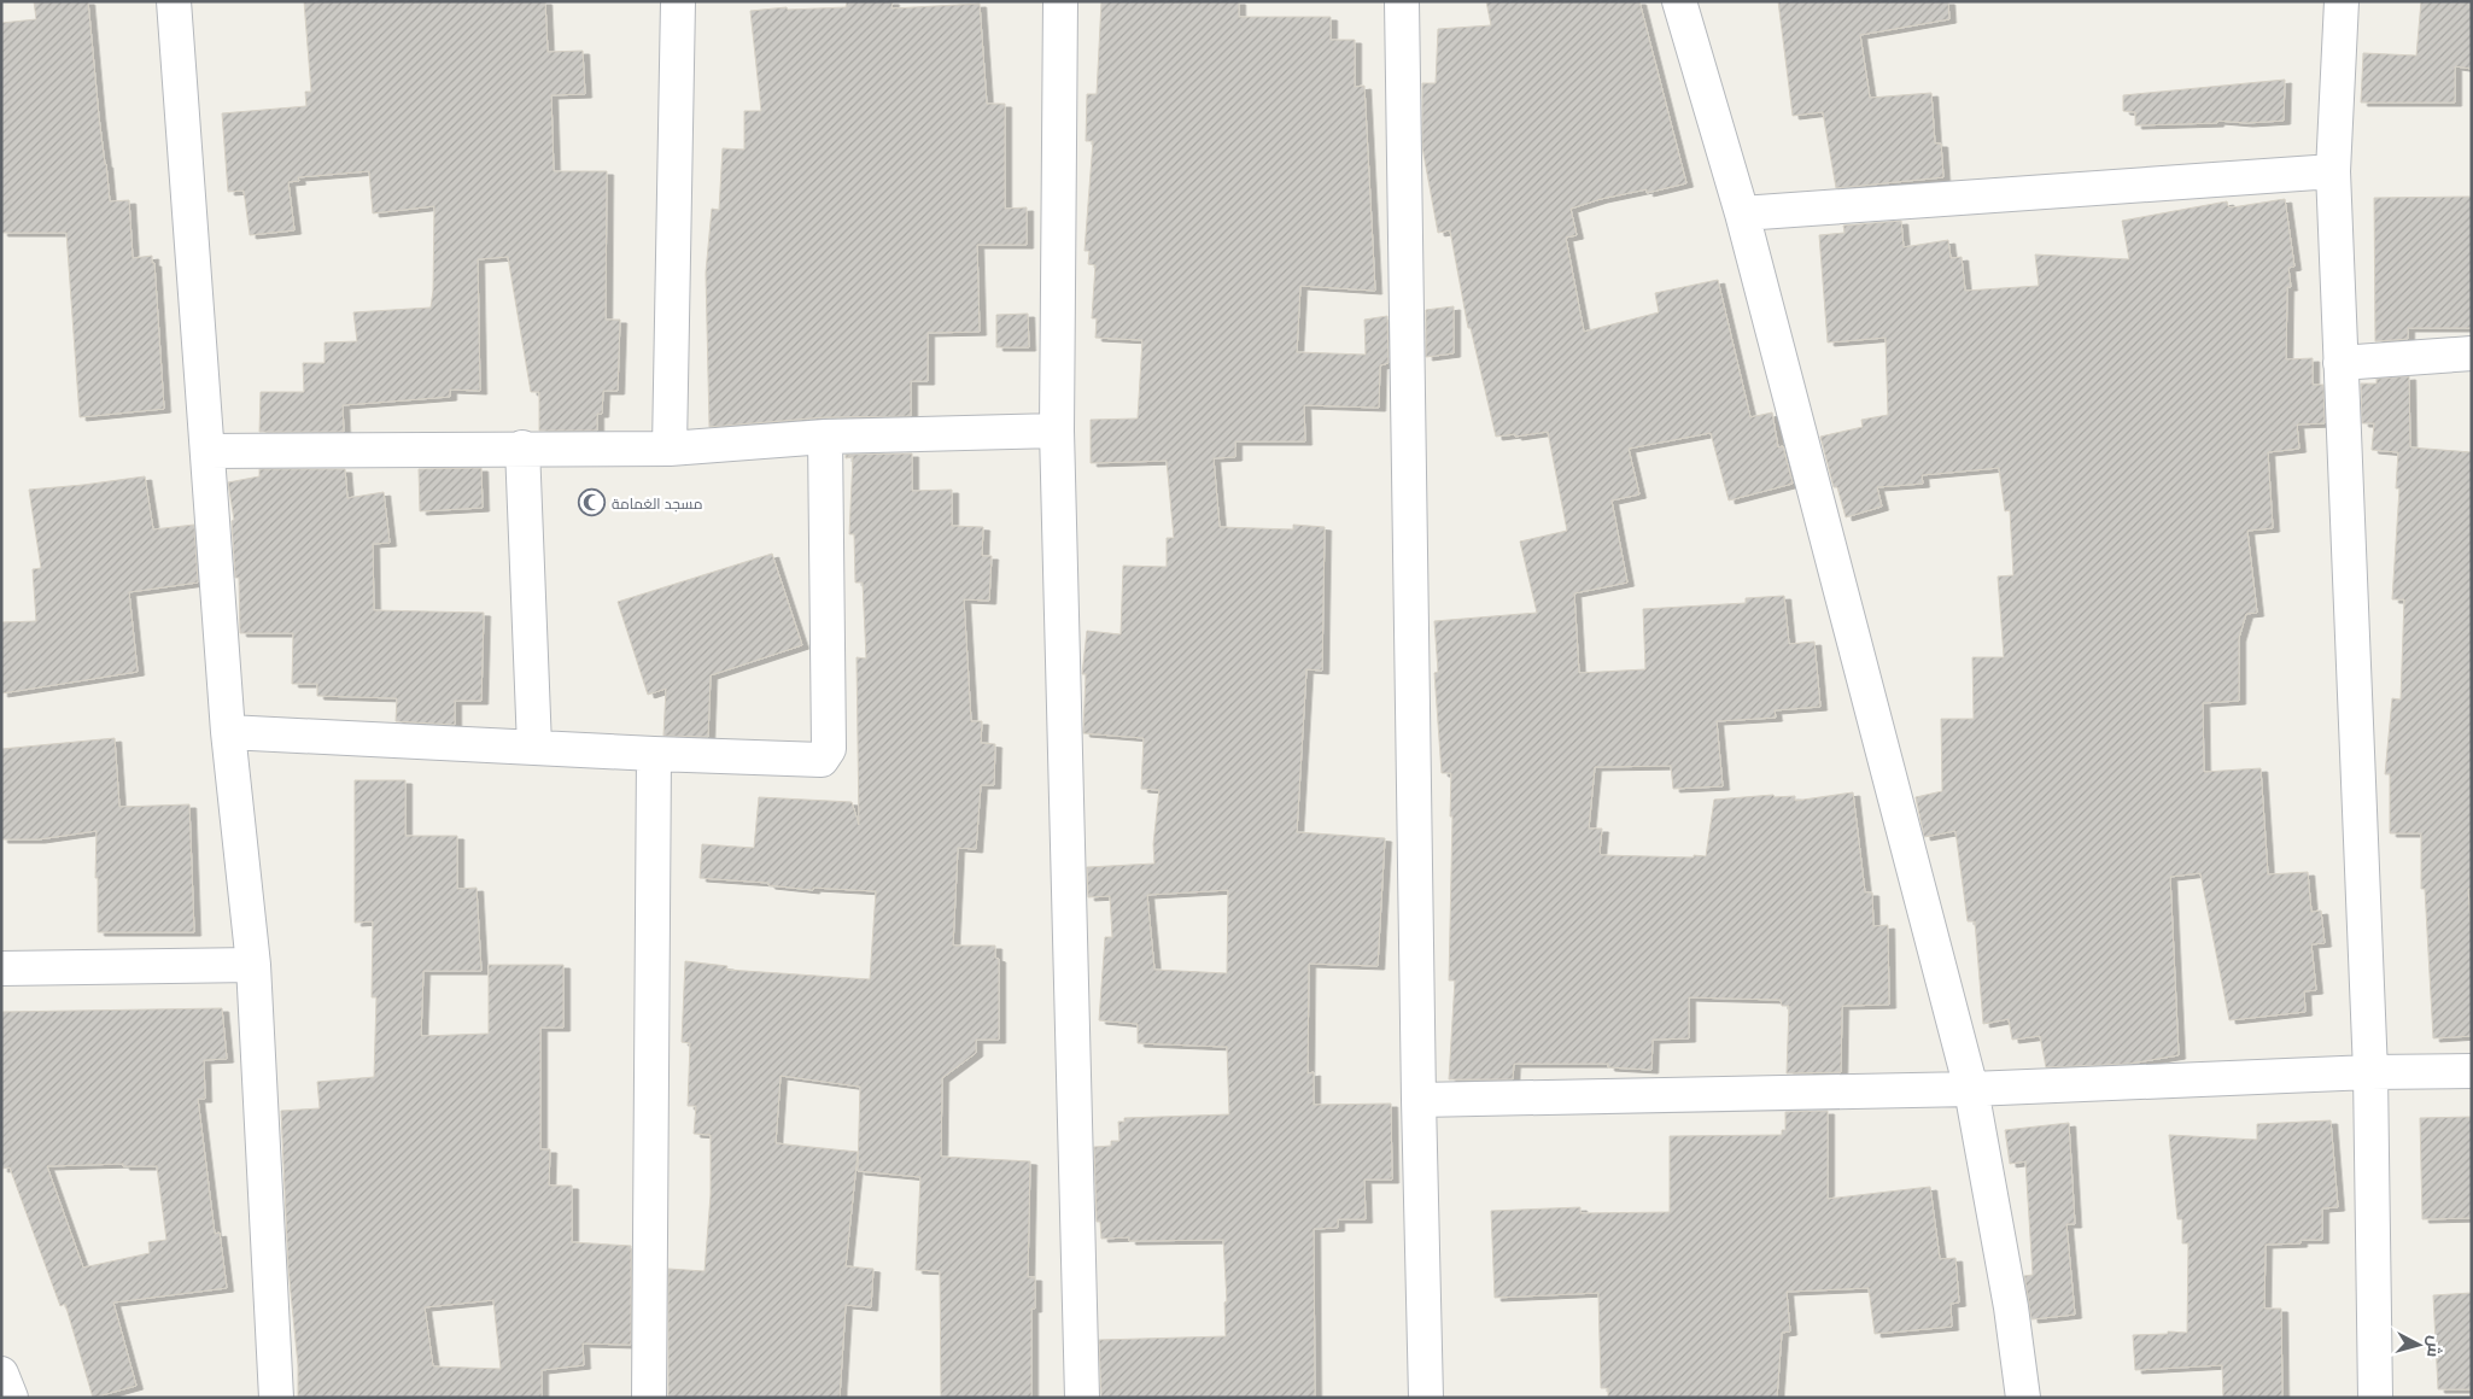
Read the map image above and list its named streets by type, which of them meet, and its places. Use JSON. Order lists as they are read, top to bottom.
{
  "places": {
    "mosque": ["مسجد الغمامة"]
  },
  "north": "right"
}
